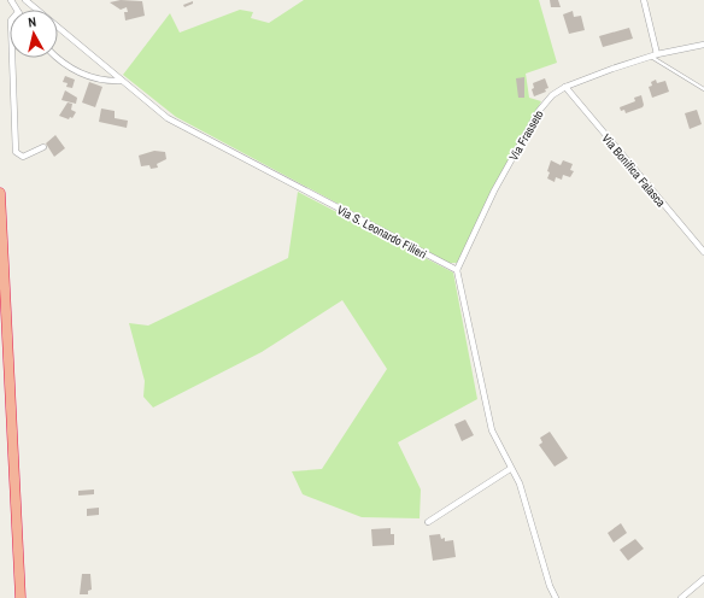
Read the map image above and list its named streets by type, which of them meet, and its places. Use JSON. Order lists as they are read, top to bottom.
{
  "streets": {
    "street": ["Via Frasseto", "Via Bonifica Falasca", "Via S. Leonardo Filieri"]
  },
  "crossings": [
    ["Via Frasseto", "Via Bonifica Falasca"],
    ["Via Frasseto", "Via S. Leonardo Filieri"]
  ],
  "north": "top"
}
